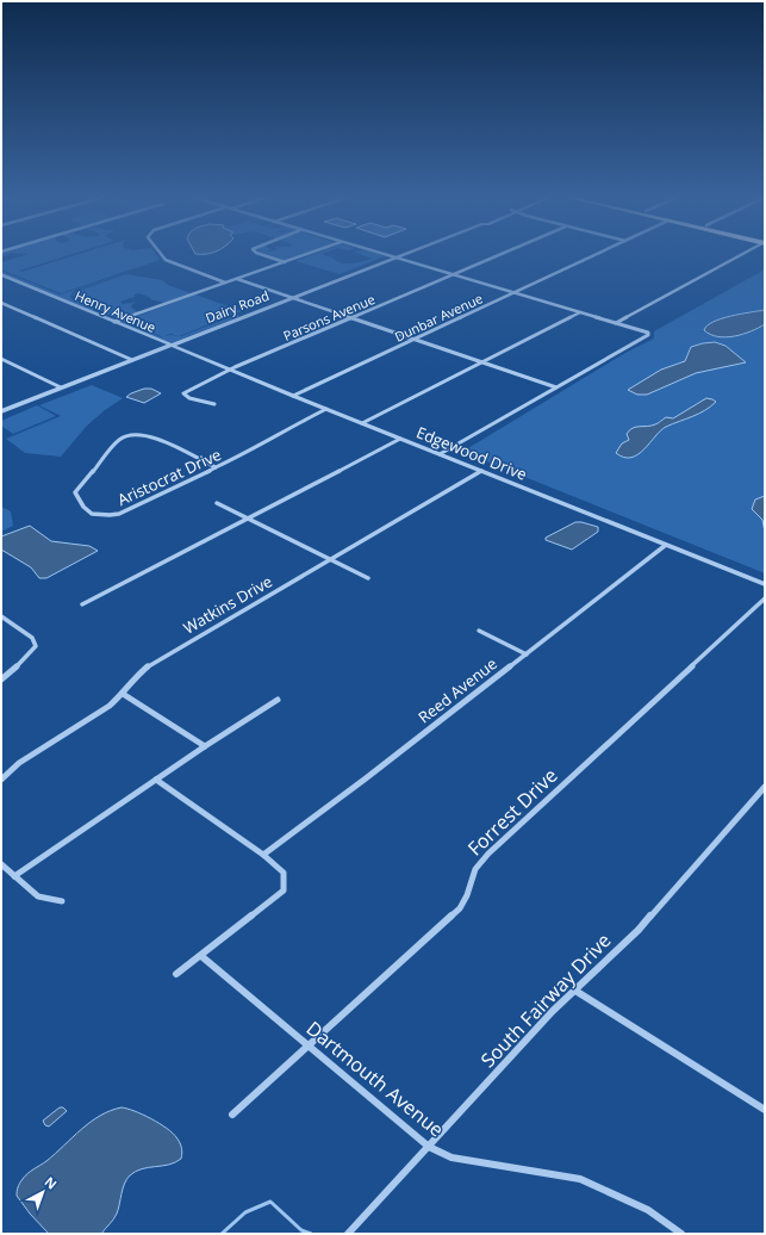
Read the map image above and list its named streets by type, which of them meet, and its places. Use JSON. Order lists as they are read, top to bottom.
{
  "streets": {
    "street": [
      "Dairy Road",
      "Henry Avenue",
      "Parsons Avenue",
      "Dunbar Avenue",
      "Edgewood Drive",
      "Aristocrat Drive",
      "Watkins Drive",
      "Reed Avenue",
      "Forrest Drive",
      "South Fairway Drive",
      "Dartmouth Avenue"
    ]
  },
  "crossings": [
    ["Dairy Road", "Henry Avenue"],
    ["Dairy Road", "Edgewood Drive"],
    ["Henry Avenue", "Edgewood Drive"],
    ["Parsons Avenue", "Edgewood Drive"],
    ["Dunbar Avenue", "Edgewood Drive"],
    ["Edgewood Drive", "Aristocrat Drive"],
    ["Edgewood Drive", "Watkins Drive"],
    ["Edgewood Drive", "Reed Avenue"],
    ["Forrest Drive", "Dartmouth Avenue"],
    ["South Fairway Drive", "Dartmouth Avenue"]
  ],
  "north": "top right"
}
